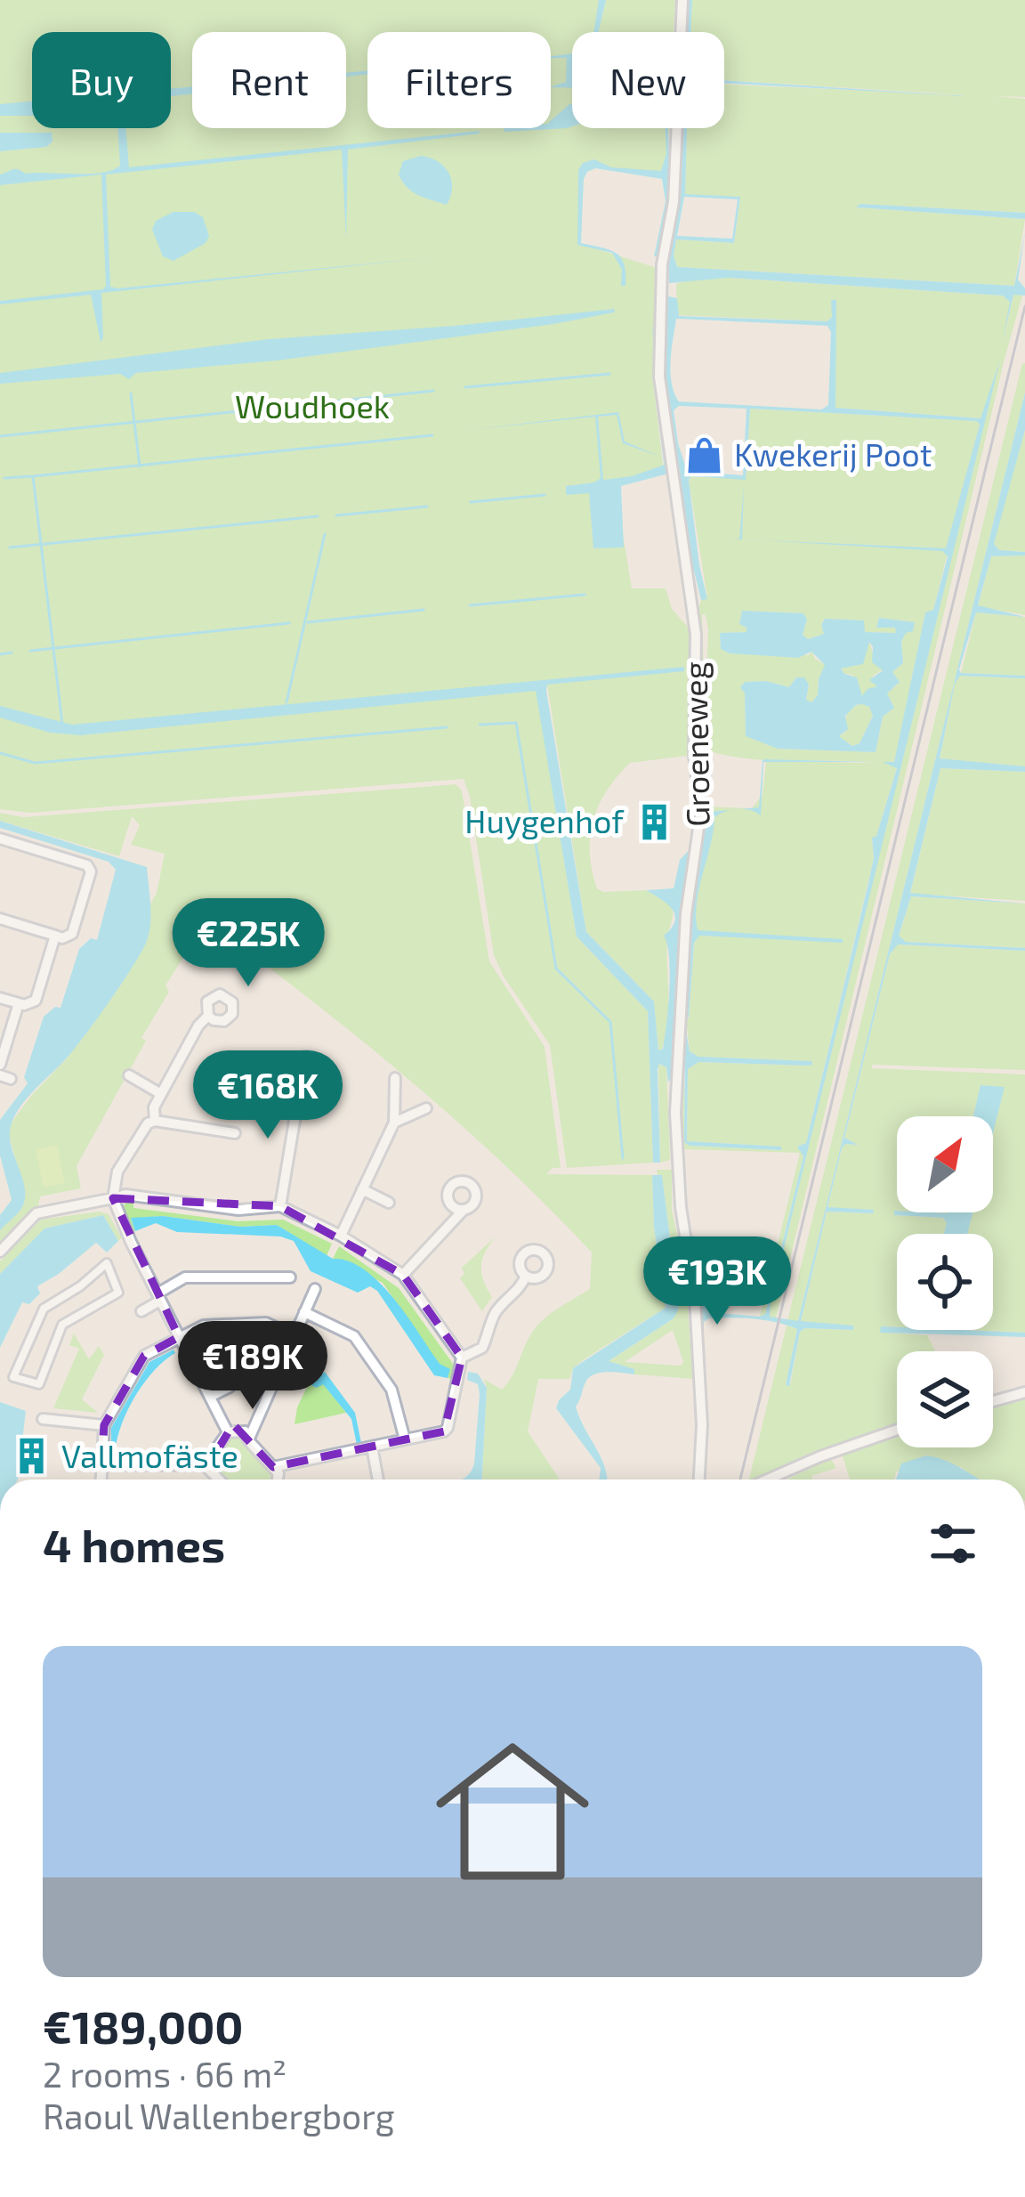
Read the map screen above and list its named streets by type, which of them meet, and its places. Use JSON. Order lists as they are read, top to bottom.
{
  "streets": {
    "street": ["Groeneweg"]
  },
  "parks": ["Woudhoek"],
  "places": {
    "shop": ["Kwekerij Poot"],
    "building": ["Huygenhof", "Vallmofäste"]
  },
  "north": "top right",
  "page": {
    "chip": [
      "Buy",
      "Rent",
      "Filters",
      "New"
    ],
    "price": [
      "€225K",
      "€168K",
      "€193K",
      "€189K"
    ],
    "heading": "4 homes",
    "list": [
      {
        "name": "€189,000",
        "note": "2 rooms · 66 m² · Raoul Wallenbergborg"
      }
    ]
  }
}
